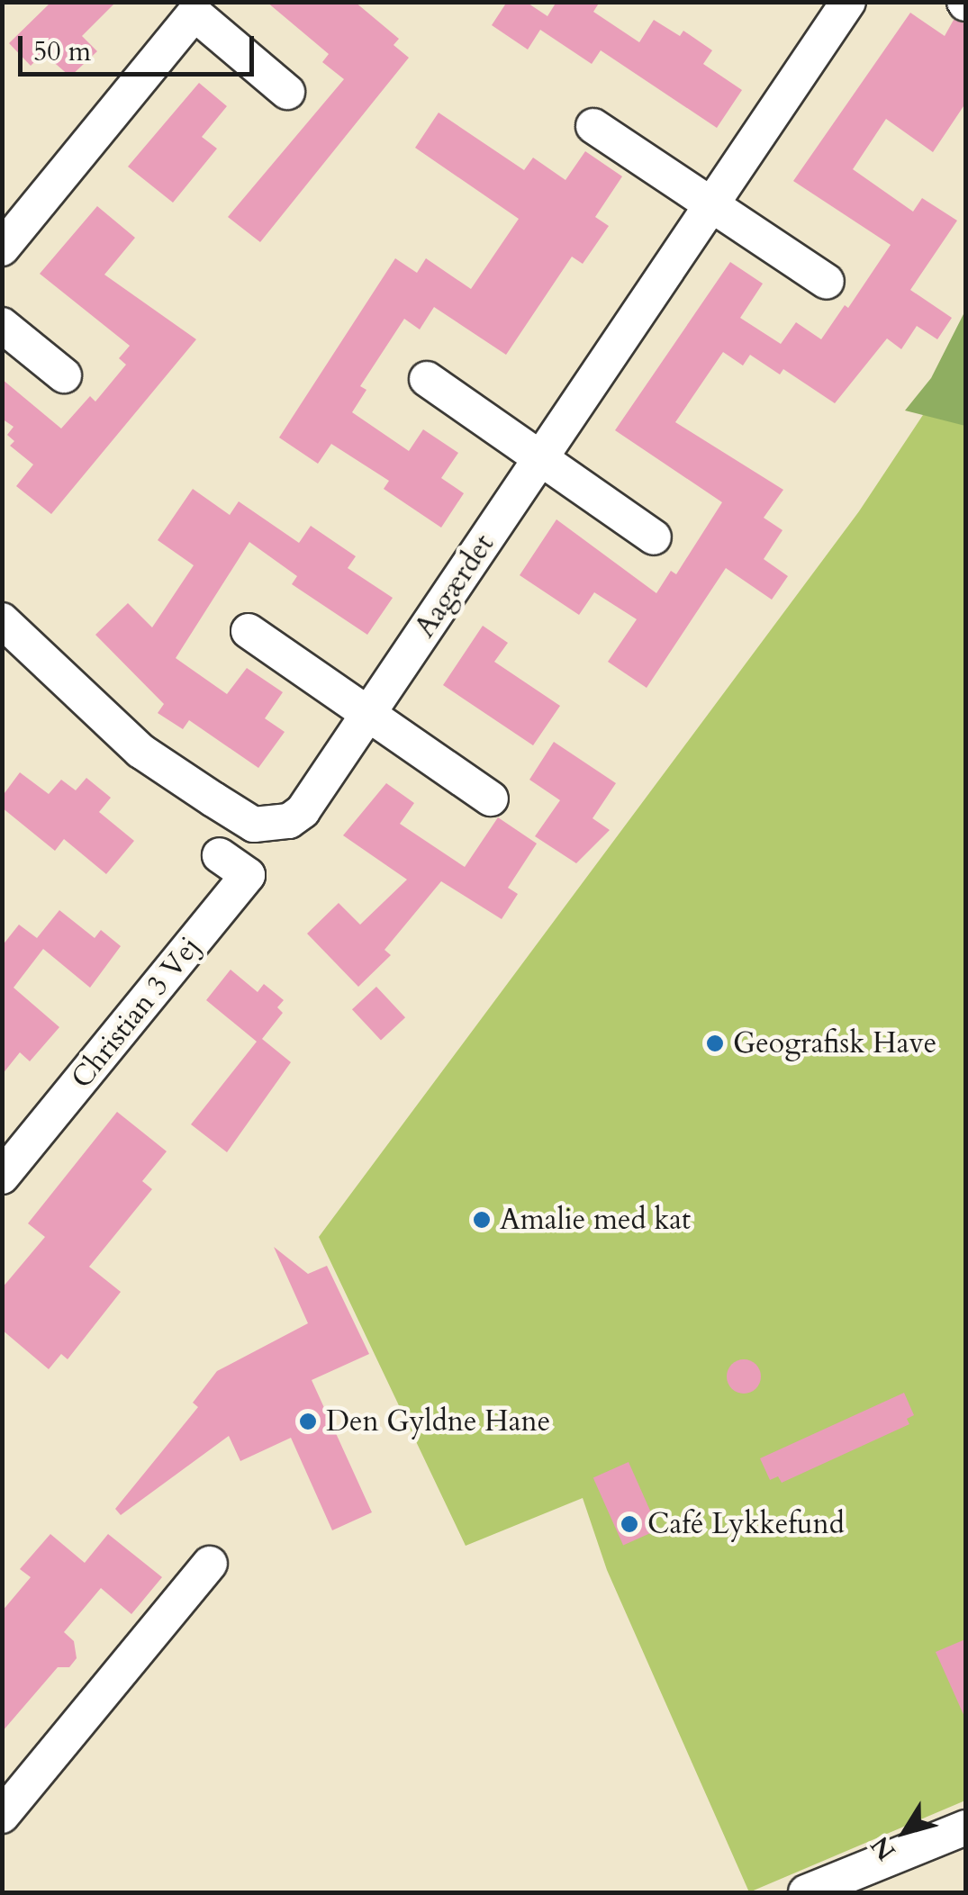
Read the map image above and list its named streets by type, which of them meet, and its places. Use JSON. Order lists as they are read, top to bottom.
{
  "streets": {
    "street": ["Aagærdet", "Christian 3 Vej"]
  },
  "places": [
    "Geografisk Have",
    "Amalie med kat",
    "Den Gyldne Hane",
    "Café Lykkefund"
  ],
  "scale_bar": "50 m",
  "north": "bottom left"
}
